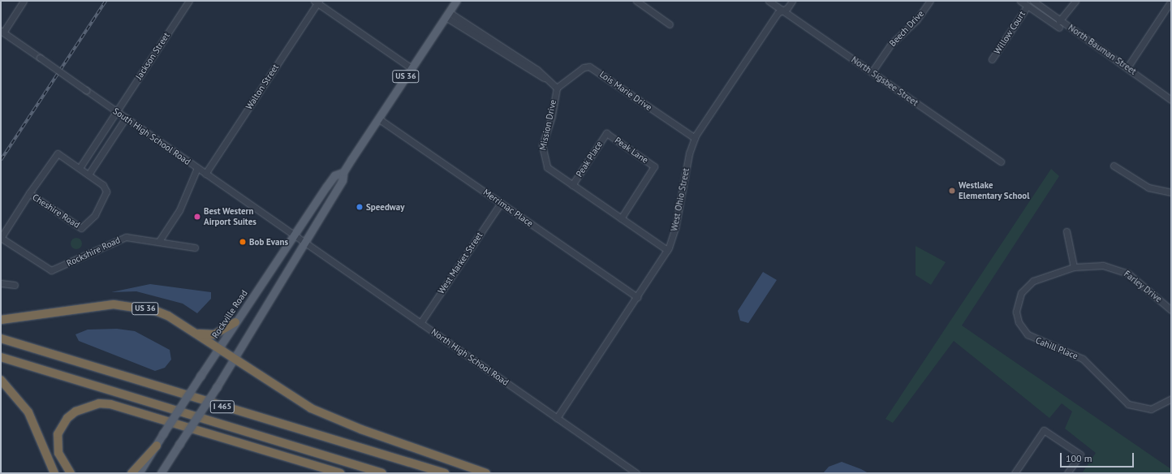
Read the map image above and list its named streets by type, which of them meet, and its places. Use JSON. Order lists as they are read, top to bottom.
{
  "streets": {
    "highway": ["US 36", "I 465"],
    "main road": ["Rockville Road"],
    "street": [
      "Beech Drive",
      "Willow Court",
      "North Bauman Street",
      "Jackson Street",
      "North Sigsbee Street",
      "Walton Street",
      "Lois Marie Drive",
      "Mission Drive",
      "South High School Road",
      "Peak Lane",
      "Peak Place",
      "West Ohio Street",
      "Merrimac Place",
      "Cheshire Road",
      "Rockshire Road",
      "West Market Street",
      "Farley Drive",
      "Cahill Place",
      "North High School Road"
    ]
  },
  "crossings": [
    ["Beech Drive", "North Sigsbee Street"],
    ["Willow Court", "North Bauman Street"],
    ["Jackson Street", "South High School Road"],
    ["Jackson Street", "Cheshire Road"],
    ["US 36", "Rockville Road"],
    ["North Sigsbee Street", "West Ohio Street"],
    ["Walton Street", "South High School Road"],
    ["Lois Marie Drive", "Mission Drive"],
    ["Lois Marie Drive", "West Ohio Street"],
    ["Mission Drive", "Peak Lane"],
    ["Mission Drive", "Peak Place"],
    ["Mission Drive", "West Ohio Street"],
    ["Mission Drive", "Rockville Road"],
    ["South High School Road", "Rockville Road"],
    ["South High School Road", "North High School Road"],
    ["Peak Lane", "Peak Place"],
    ["West Ohio Street", "Merrimac Place"],
    ["West Ohio Street", "North High School Road"],
    ["Merrimac Place", "West Market Street"],
    ["Merrimac Place", "Rockville Road"],
    ["Cheshire Road", "Rockshire Road"],
    ["West Market Street", "North High School Road"],
    ["Farley Drive", "Cahill Place"],
    ["Rockville Road", "North High School Road"]
  ],
  "places": [
    "Westlake Elementary School",
    "Speedway",
    "Best Western Airport Suites",
    "Bob Evans"
  ],
  "scale_bar": "100 m"
}
